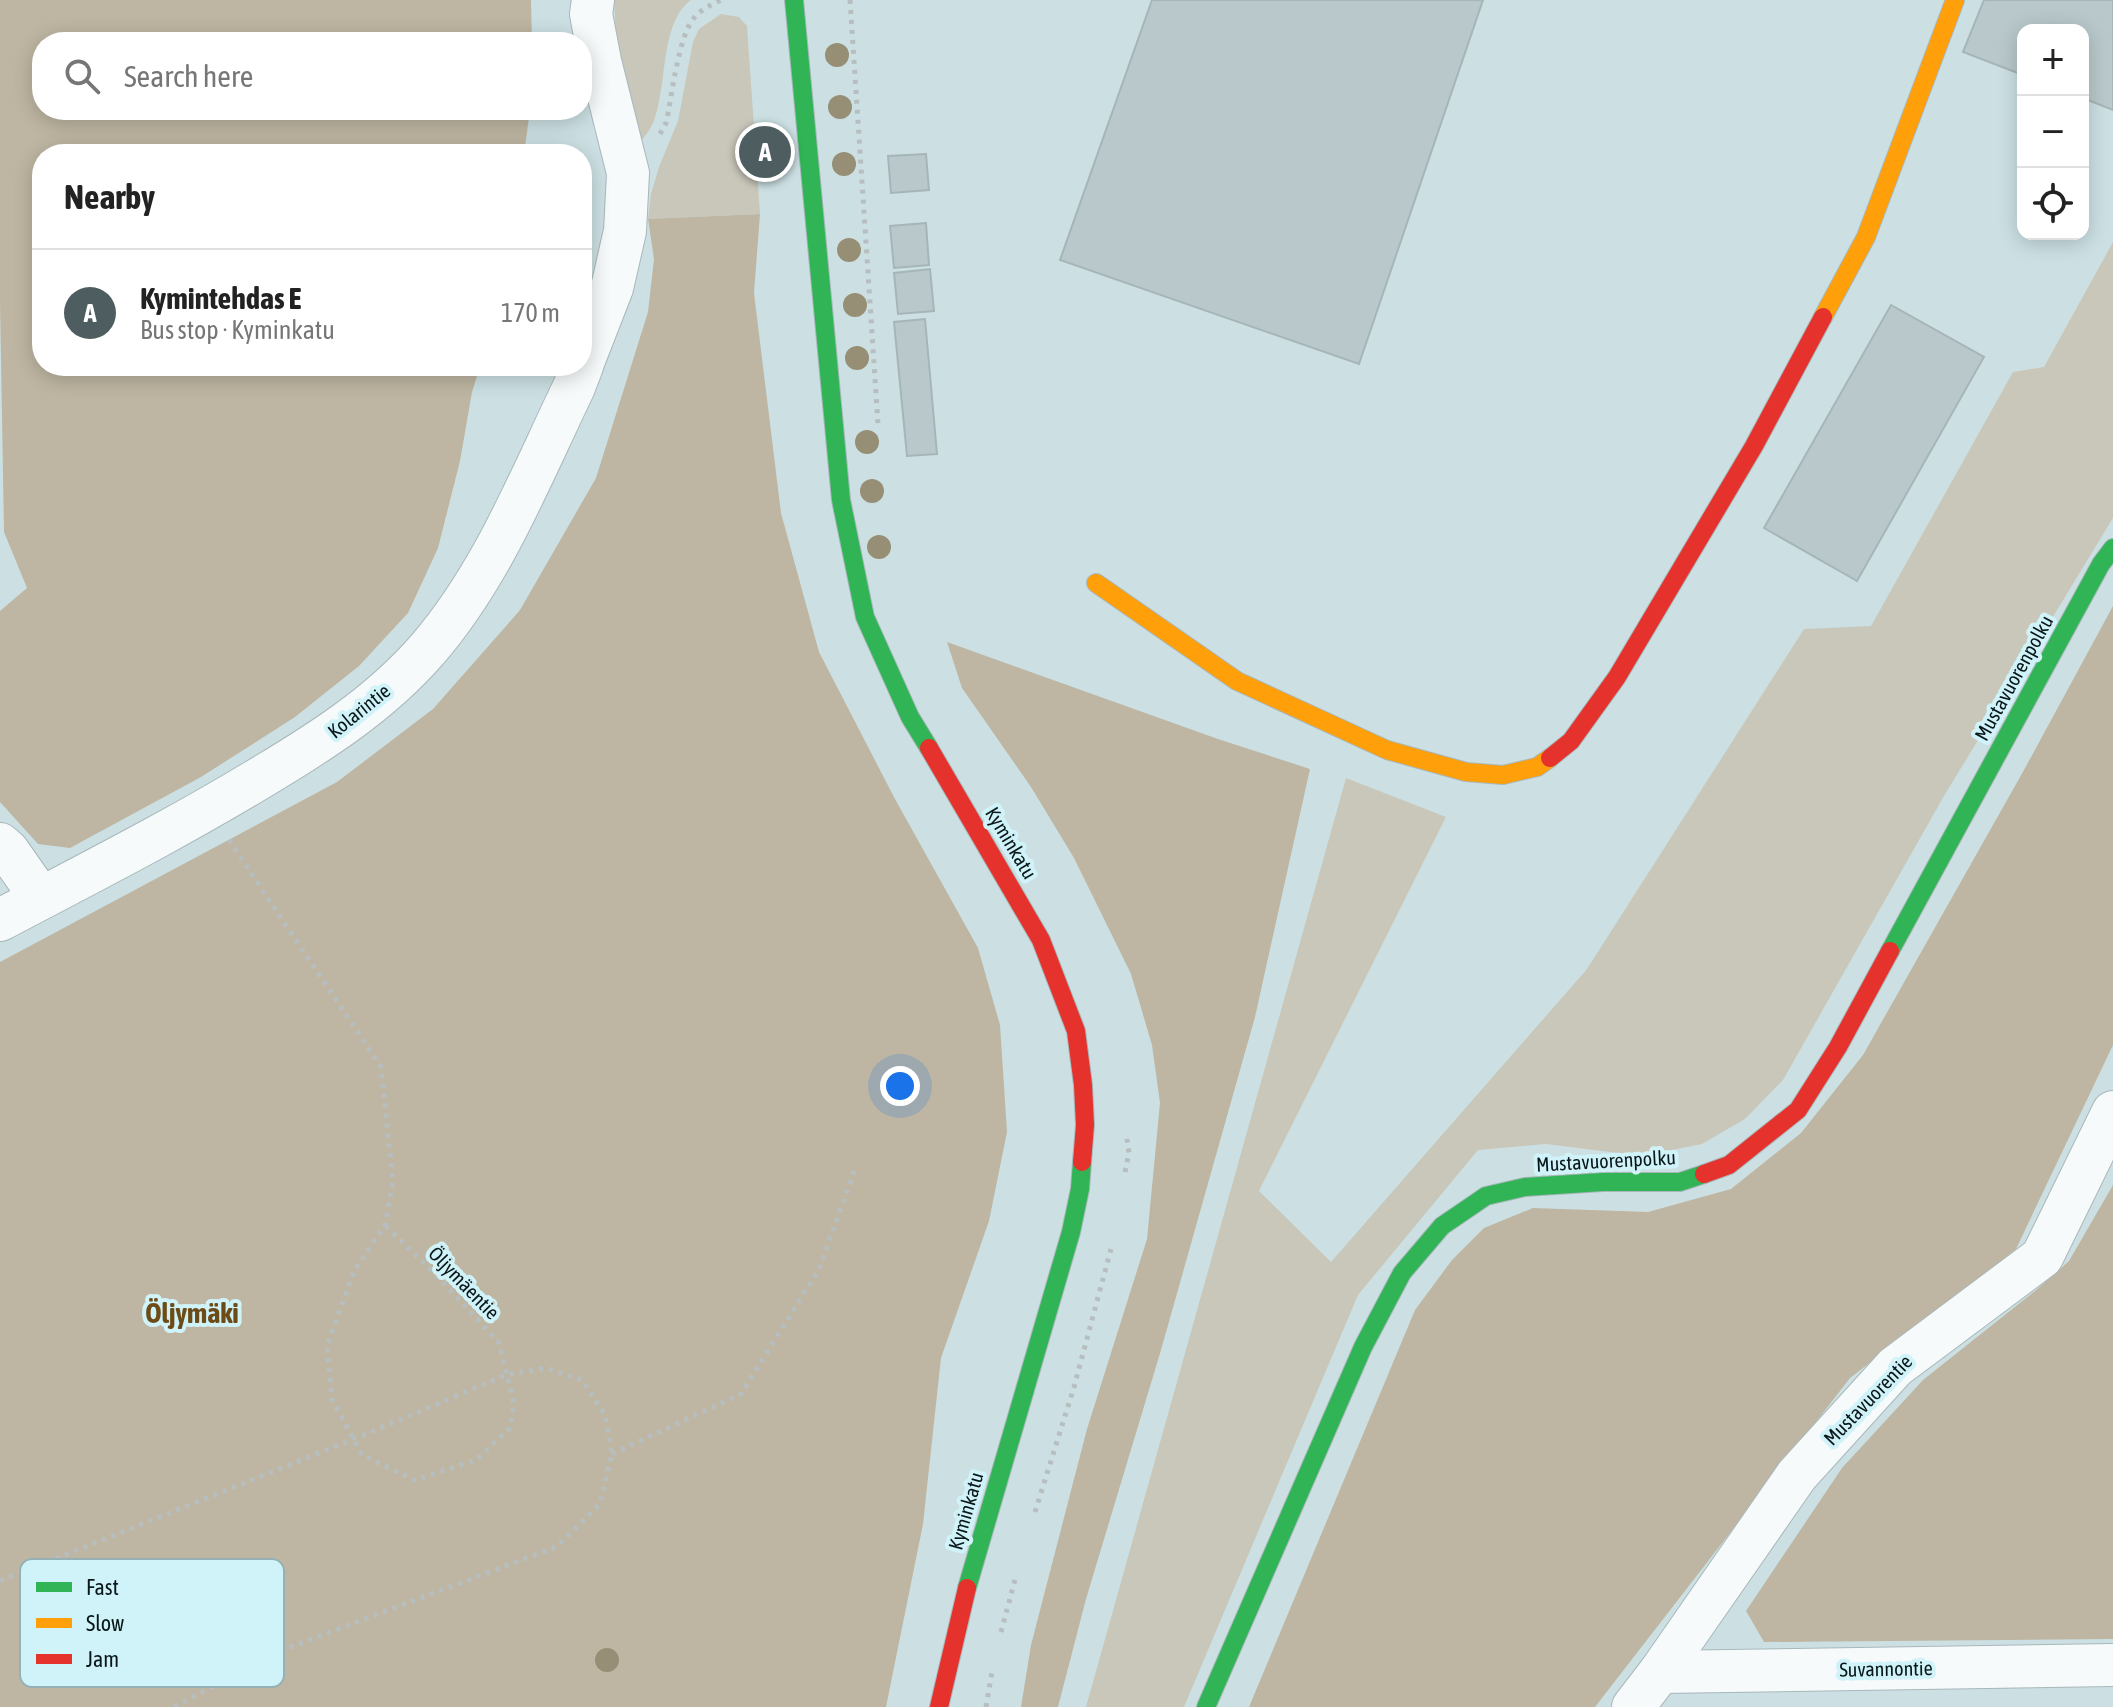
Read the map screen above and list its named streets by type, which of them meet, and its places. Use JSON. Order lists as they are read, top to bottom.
{
  "streets": {
    "street": [
      "Mustavuorenpolku",
      "Kolarintie",
      "Kyminkatu",
      "Mustavuorentie",
      "Suvannontie"
    ],
    "path": ["Öljymäentie"]
  },
  "crossings": [
    ["Kolarintie", "Öljymäentie"],
    ["Mustavuorentie", "Suvannontie"]
  ],
  "districts": ["Öljymäki"],
  "legend": ["Fast", "Slow", "Jam"],
  "page": {
    "map_buttons": ["+", "−"],
    "search": "Search here",
    "pins": "A",
    "heading": "Nearby",
    "list": [
      {
        "mark": "A",
        "name": "Kymintehdas E",
        "note": "Bus stop · Kyminkatu",
        "value": "170 m"
      }
    ]
  }
}
